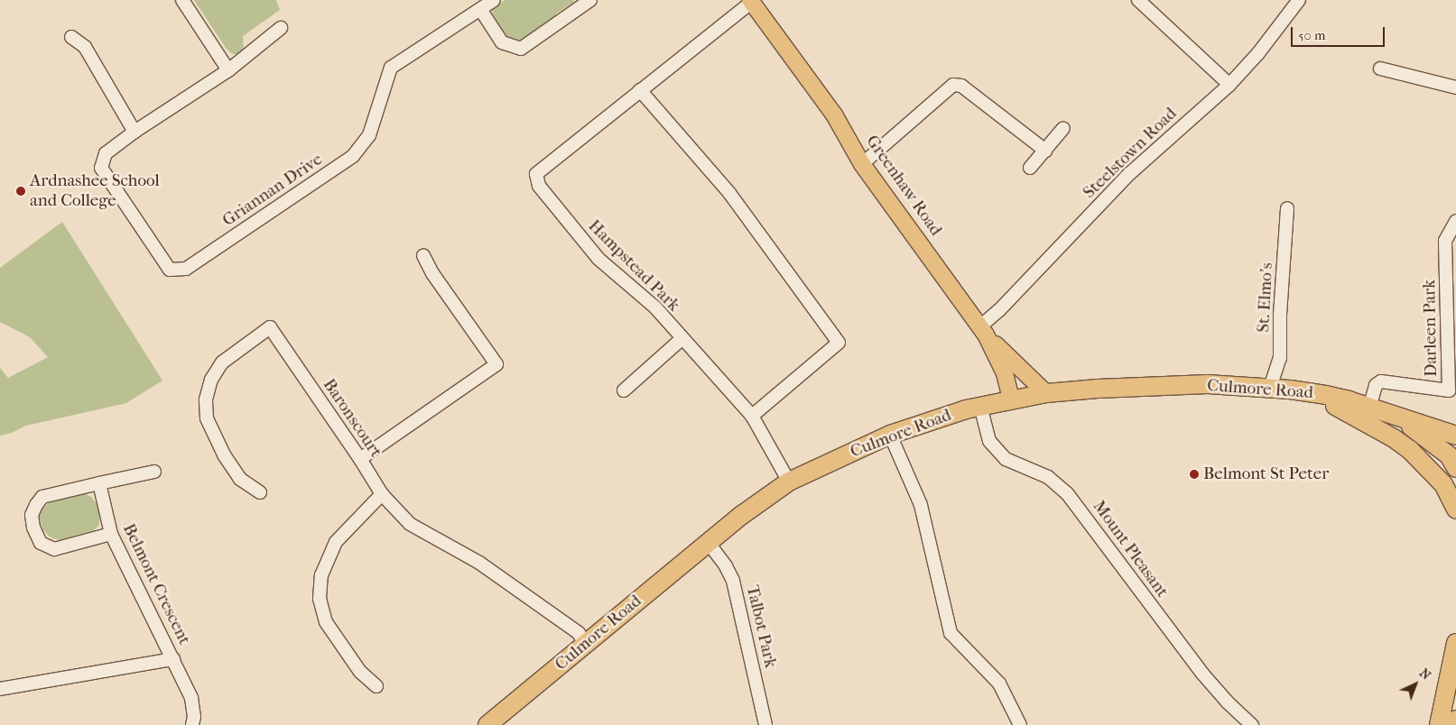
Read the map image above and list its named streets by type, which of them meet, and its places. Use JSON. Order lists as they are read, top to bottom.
{
  "streets": {
    "highway": ["Culmore Road"],
    "main road": ["Greenhaw Road"],
    "street": [
      "Steelstown Road",
      "Griannan Drive",
      "Hampstead Park",
      "St. Elmo's",
      "Darleen Park",
      "Baronscourt",
      "Mount Pleasant",
      "Belmont Crescent",
      "Talbot Park"
    ]
  },
  "crossings": [
    ["Steelstown Road", "Greenhaw Road"],
    ["Greenhaw Road", "Hampstead Park"],
    ["Greenhaw Road", "Culmore Road"],
    ["Hampstead Park", "Culmore Road"],
    ["St. Elmo's", "Culmore Road"],
    ["Darleen Park", "Culmore Road"],
    ["Culmore Road", "Baronscourt"],
    ["Culmore Road", "Mount Pleasant"],
    ["Culmore Road", "Talbot Park"]
  ],
  "places": ["Ardnashee School and College", "Belmont St Peter"],
  "scale_bar": "50 m",
  "north": "top right"
}
